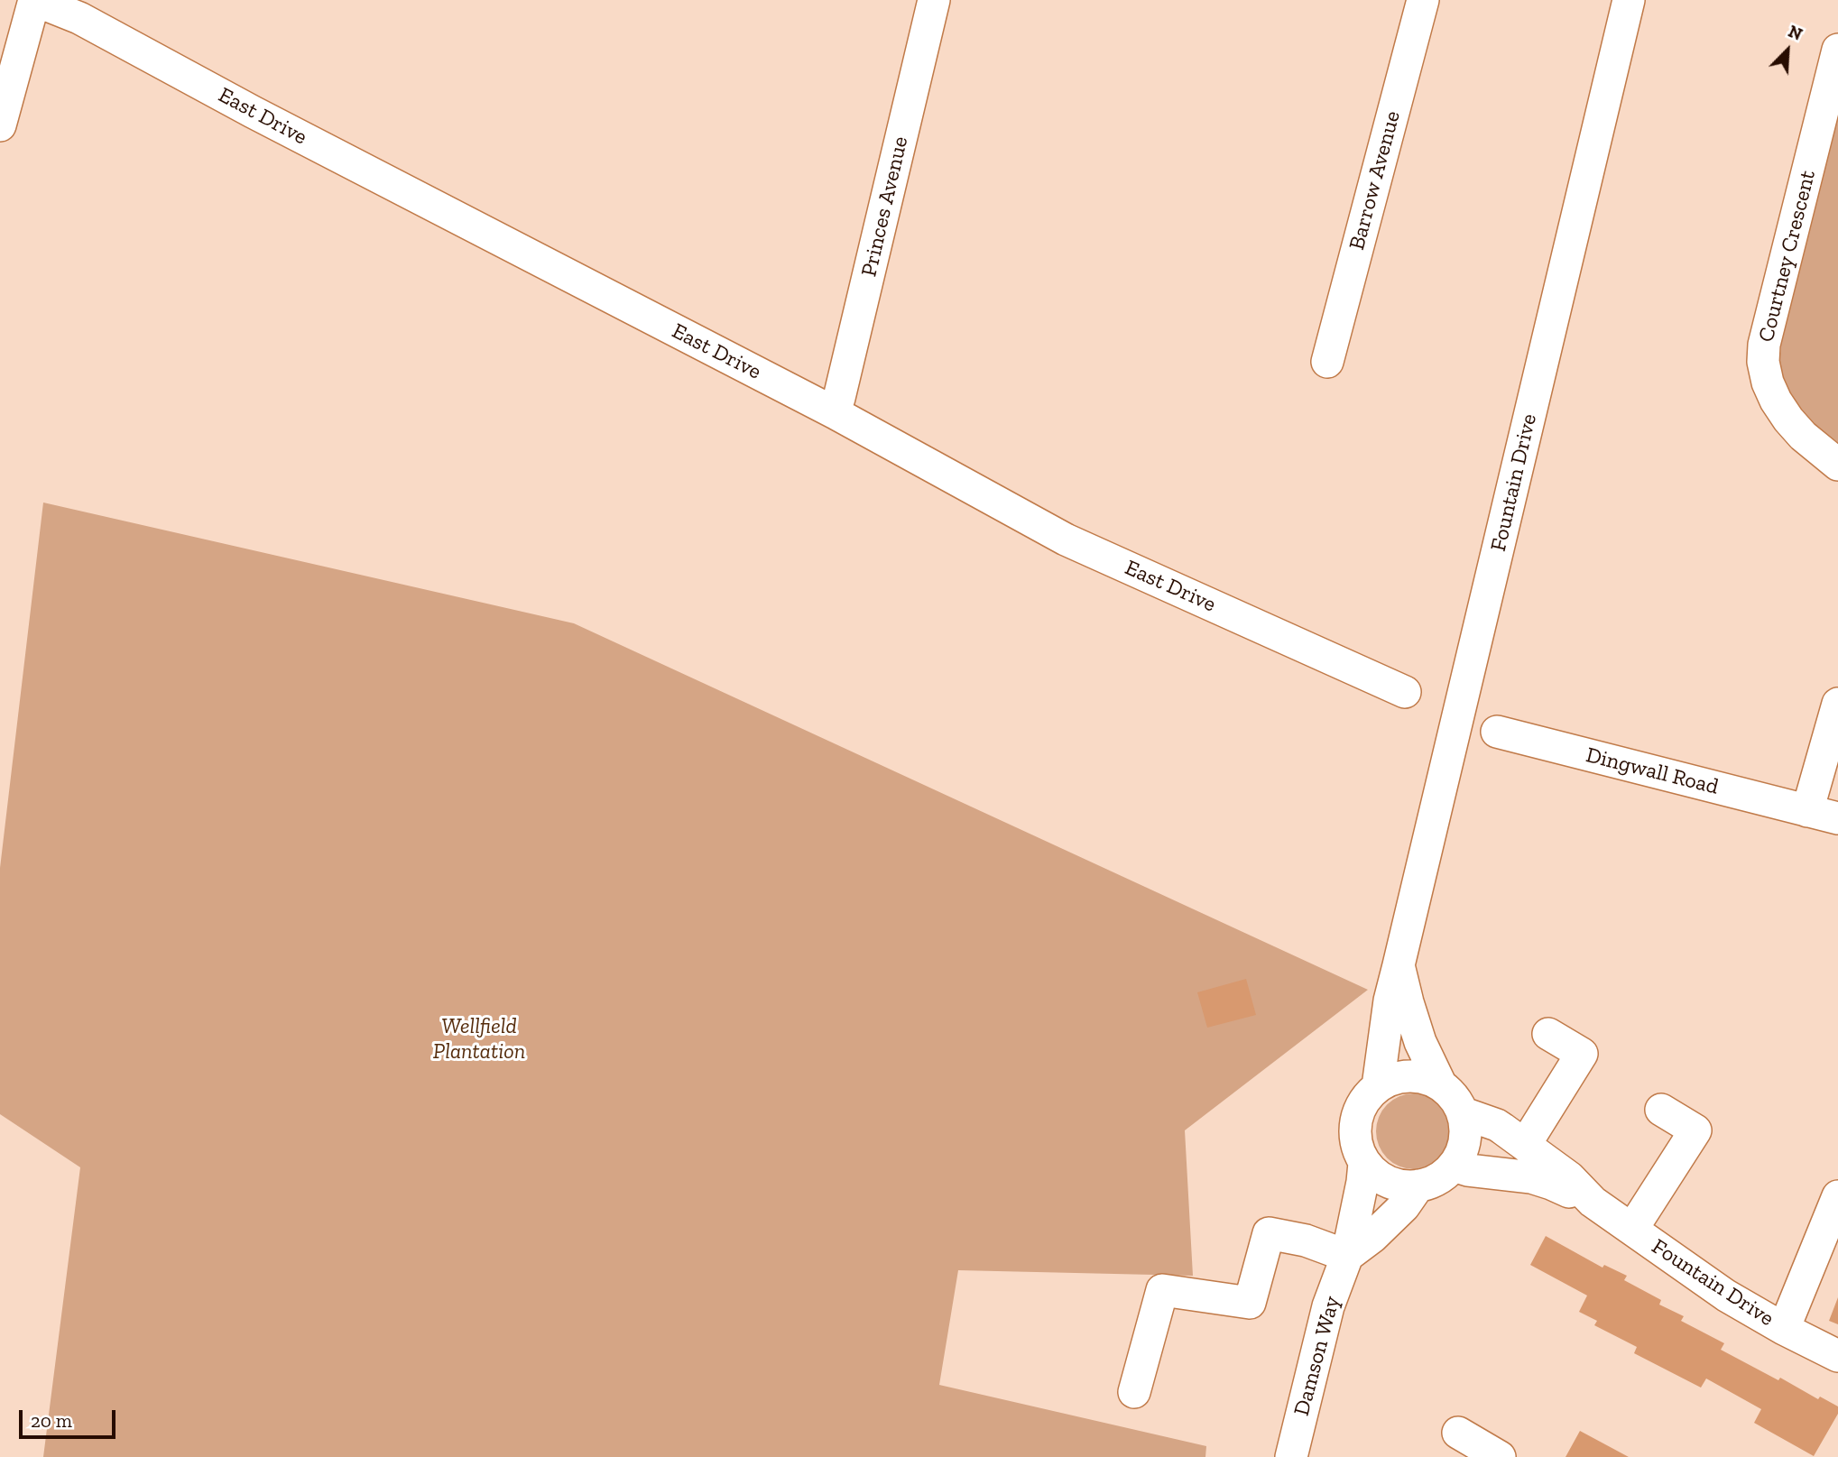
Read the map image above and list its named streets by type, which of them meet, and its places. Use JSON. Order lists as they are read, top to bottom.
{
  "streets": {
    "street": [
      "East Drive",
      "Barrow Avenue",
      "Princes Avenue",
      "Courtney Crescent",
      "Fountain Drive",
      "Dingwall Road",
      "Damson Way"
    ]
  },
  "crossings": [
    ["East Drive", "Princes Avenue"],
    ["Fountain Drive", "Damson Way"]
  ],
  "parks": ["Wellfield Plantation"],
  "scale_bar": "20 m",
  "north": "top right"
}
